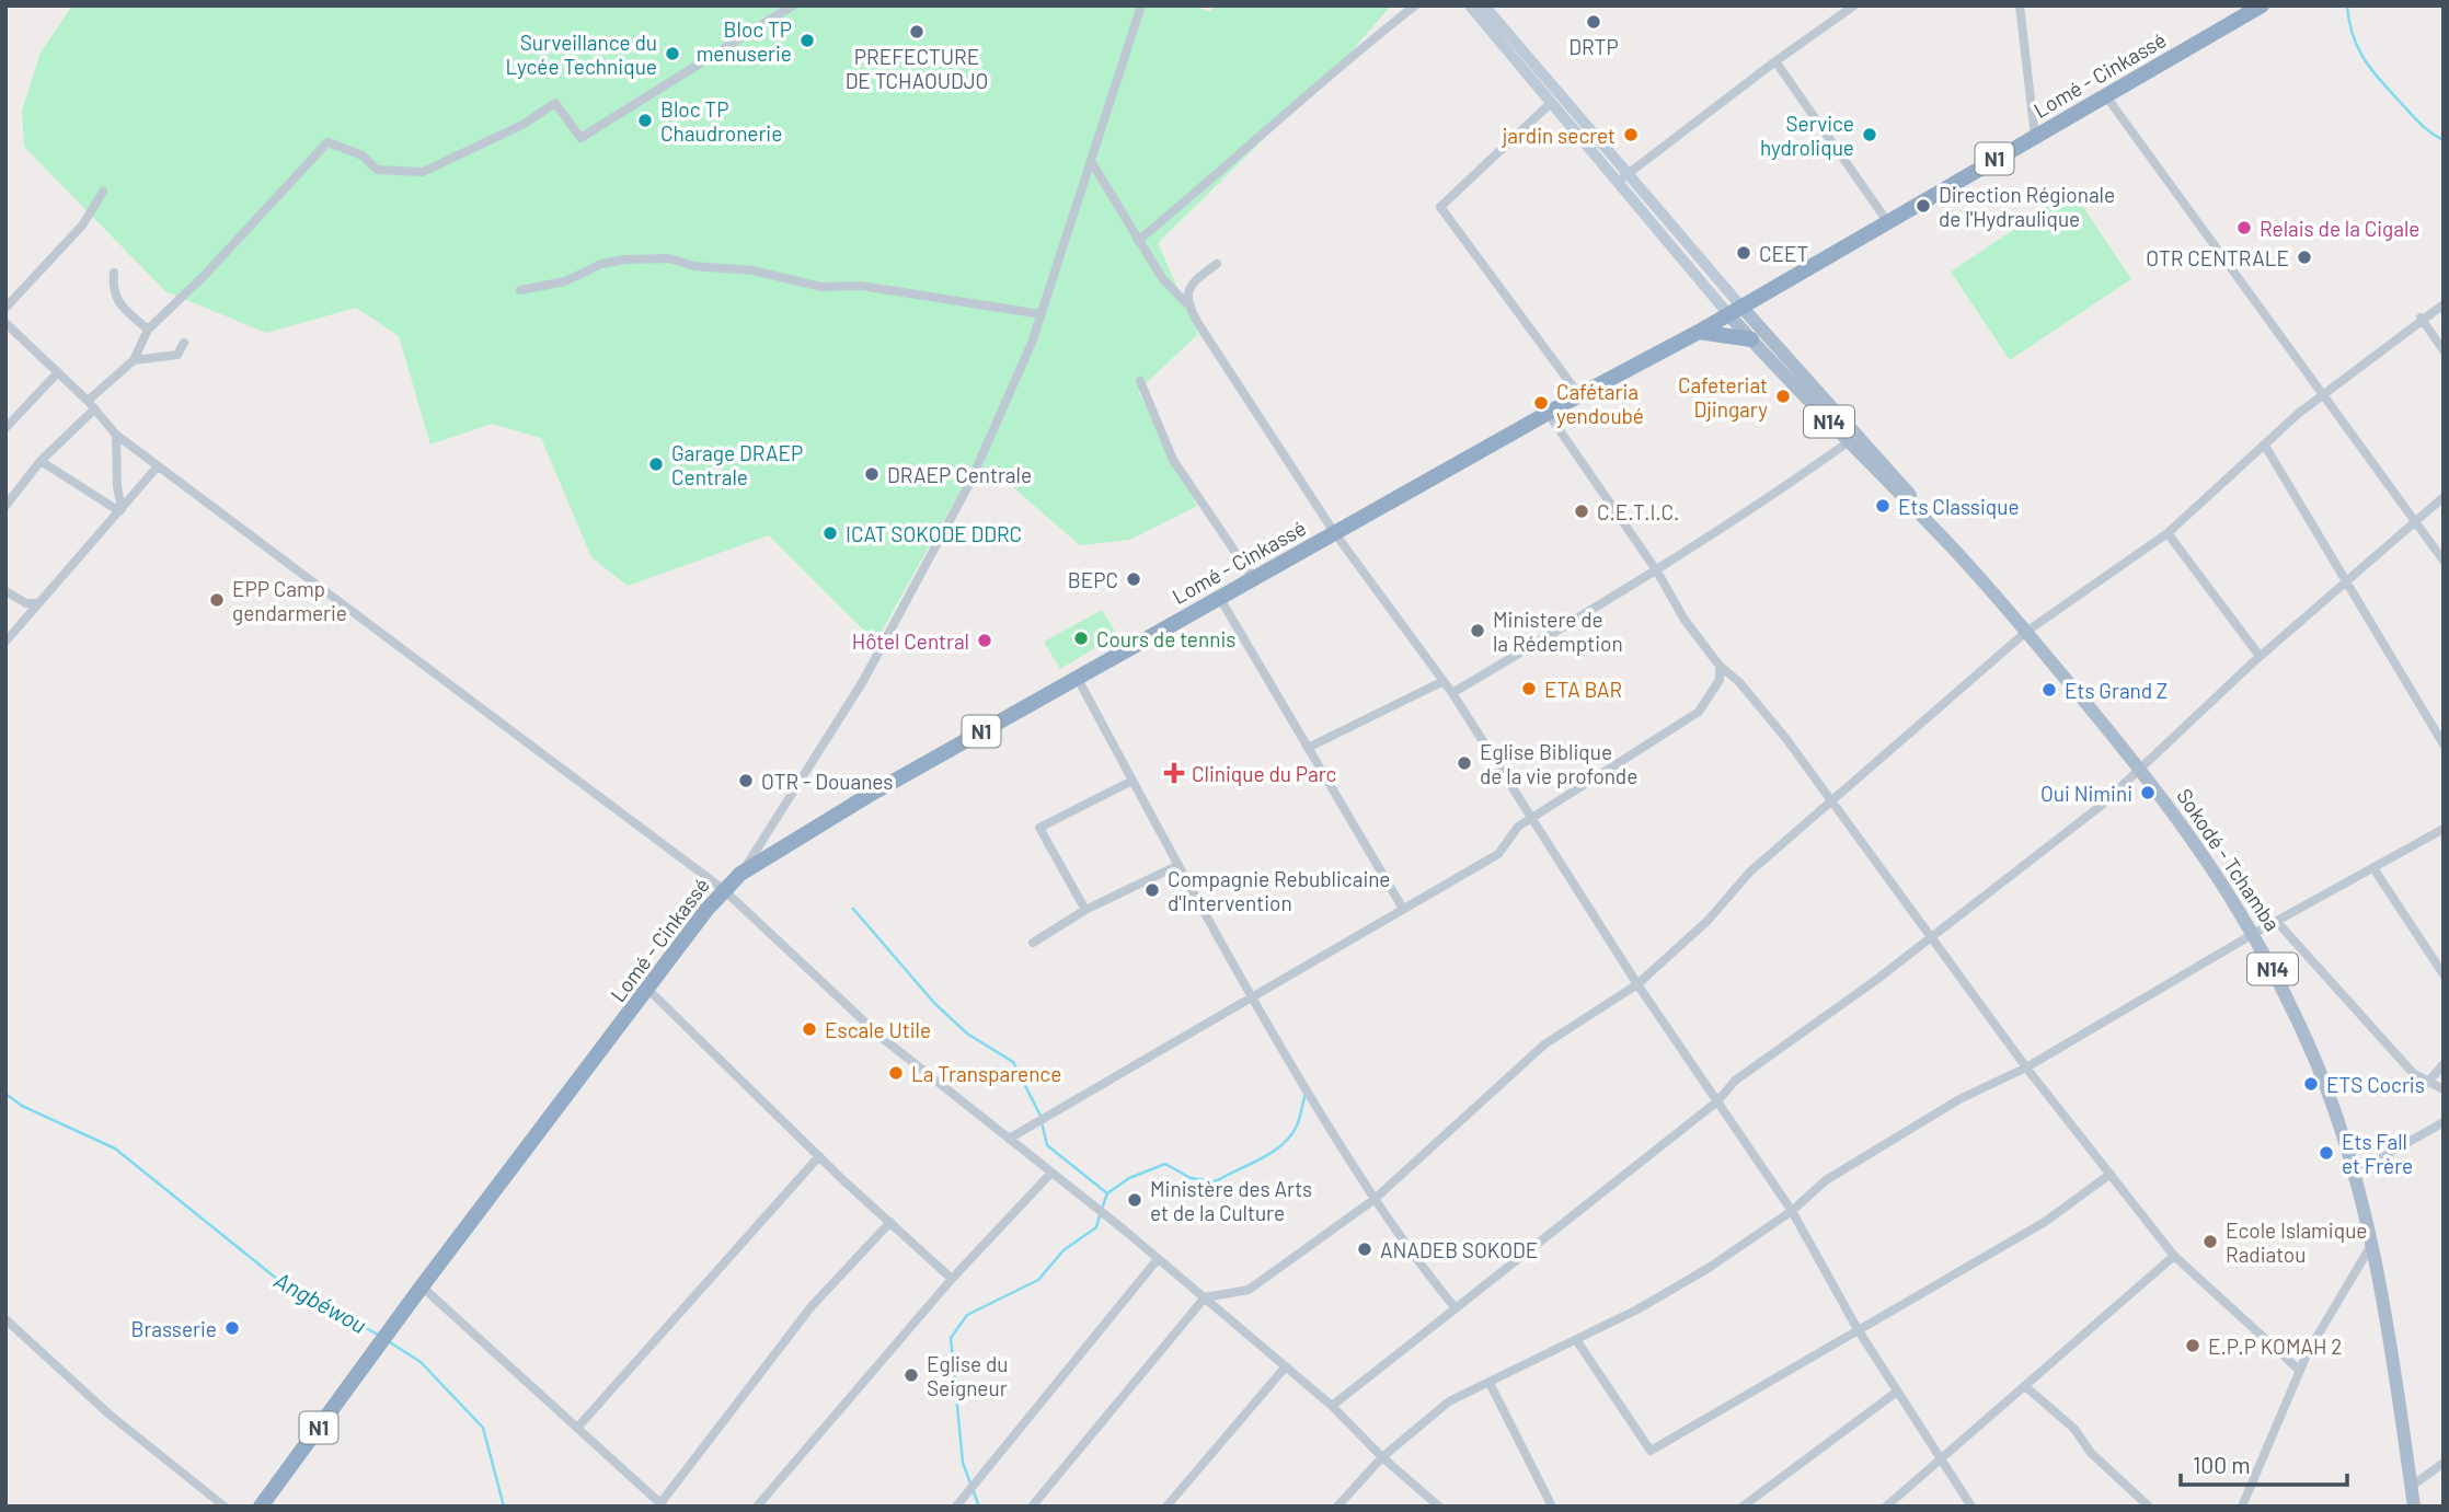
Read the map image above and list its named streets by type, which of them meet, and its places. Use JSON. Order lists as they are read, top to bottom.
{
  "streets": {
    "highway": ["Lomé - Cinkassé", "N1"],
    "main road": ["N14", "Sokodé - Tchamba"]
  },
  "crossings": [
    ["Lomé - Cinkassé", "Sokodé - Tchamba"]
  ],
  "water": ["Angbéwou"],
  "places": {
    "other": [
      "DRTP",
      "PREFECTURE DE TCHAOUDJO",
      "Bloc TP menuserie",
      "Surveillance du Lycée Technique",
      "Bloc TP Chaudronerie",
      "jardin secret",
      "Service hydrolique",
      "Direction Régionale de l'Hydraulique",
      "Relais de la Cigale",
      "CEET",
      "OTR CENTRALE",
      "Cafeteriat Djingary",
      "Cafétaria yendoubé",
      "Garage DRAEP Centrale",
      "DRAEP Centrale",
      "Ets Classique",
      "C.E.T.I.C.",
      "ICAT SOKODE DDRC",
      "BEPC",
      "EPP Camp gendarmerie",
      "Ministere de la Rédemption",
      "Cours de tennis",
      "Hôtel Central",
      "ETA BAR",
      "Ets Grand Z",
      "Eglise Biblique de la vie profonde",
      "OTR - Douanes",
      "Oui Nimini",
      "Compagnie Rebublicaine d'Intervention",
      "Escale Utile",
      "La Transparence",
      "ETS Cocris",
      "Ets Fall et Frère",
      "Ministère des Arts et de la Culture",
      "Ecole Islamique Radiatou",
      "ANADEB SOKODE",
      "Brasserie",
      "E.P.P KOMAH 2",
      "Eglise du Seigneur"
    ],
    "health": ["Clinique du Parc"]
  },
  "scale_bar": "100 m"
}
